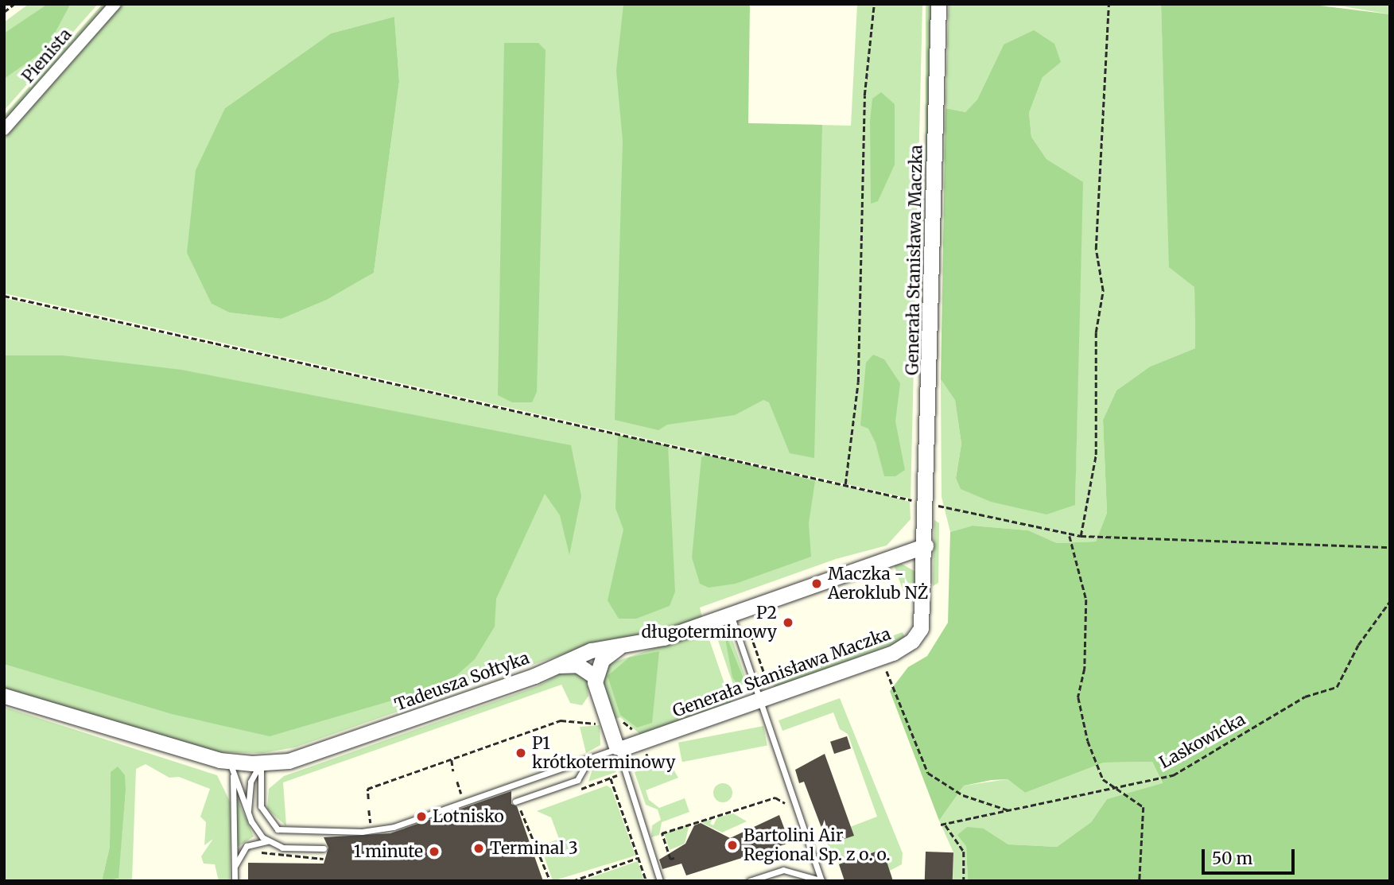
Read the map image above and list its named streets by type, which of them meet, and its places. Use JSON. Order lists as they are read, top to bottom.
{
  "streets": {
    "street": ["Pienista", "Generała Stanisława Maczka", "Tadeusza Sołtyka"],
    "path": ["Laskowicka"]
  },
  "crossings": [
    ["Generała Stanisława Maczka", "Tadeusza Sołtyka"]
  ],
  "places": [
    "Maczka - Aeroklub NŻ",
    "P2 długoterminowy",
    "P1 krótkoterminowy",
    "Lotnisko",
    "Bartolini Air Regional Sp. z o. o.",
    "Terminal 3",
    "1 minute"
  ],
  "scale_bar": "50 m"
}
